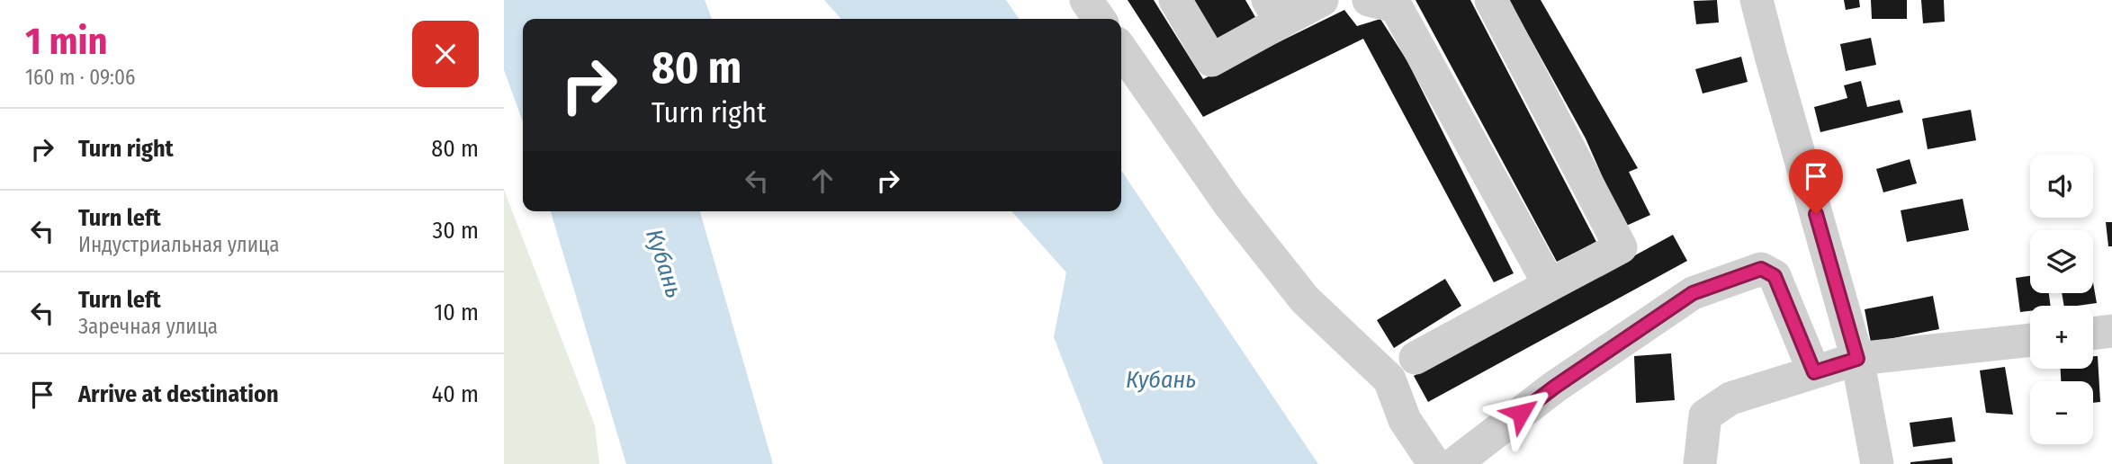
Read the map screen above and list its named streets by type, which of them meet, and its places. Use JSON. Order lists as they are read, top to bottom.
{
  "water": ["Кубань"],
  "page": {
    "heading": ["1 min", "160 m · 09:06"],
    "turn": ["80 m", "Turn right"],
    "list": [
      {
        "name": "Turn right",
        "value": "80 m"
      },
      {
        "name": "Turn left",
        "note": "Индустриальная улица",
        "value": "30 m"
      },
      {
        "name": "Turn left",
        "note": "Заречная улица",
        "value": "10 m"
      },
      {
        "name": "Arrive at destination",
        "value": "40 m"
      }
    ],
    "map_buttons": ["+", "−"]
  }
}
